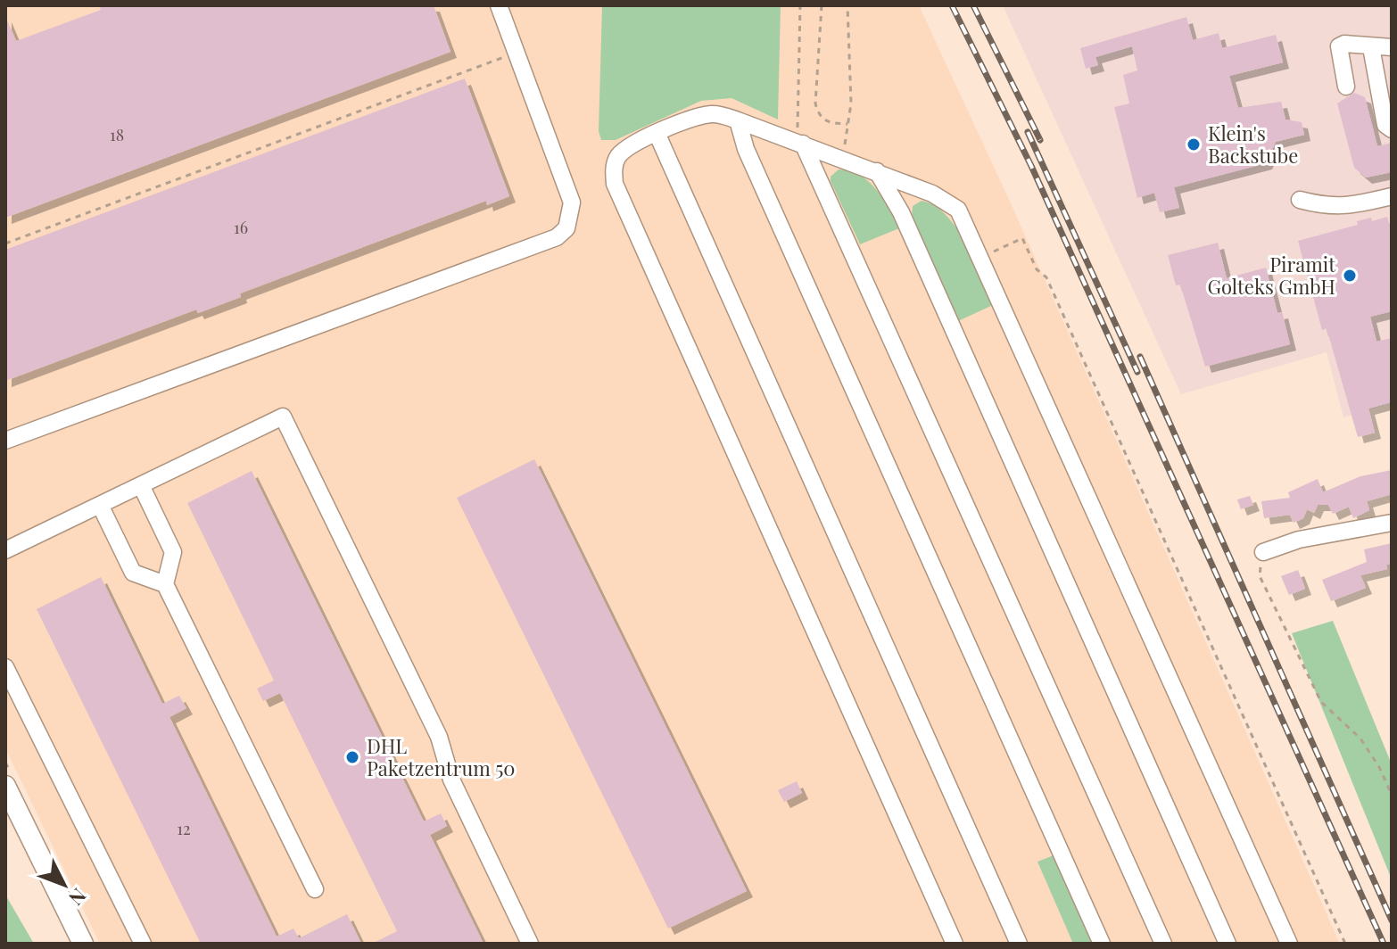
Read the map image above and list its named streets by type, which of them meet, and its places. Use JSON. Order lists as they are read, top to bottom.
{
  "places": ["Klein's Backstube", "Piramit Golteks GmbH", "DHL Paketzentrum 50"],
  "house_numbers": ["18", "16", "12"],
  "north": "bottom right"
}
